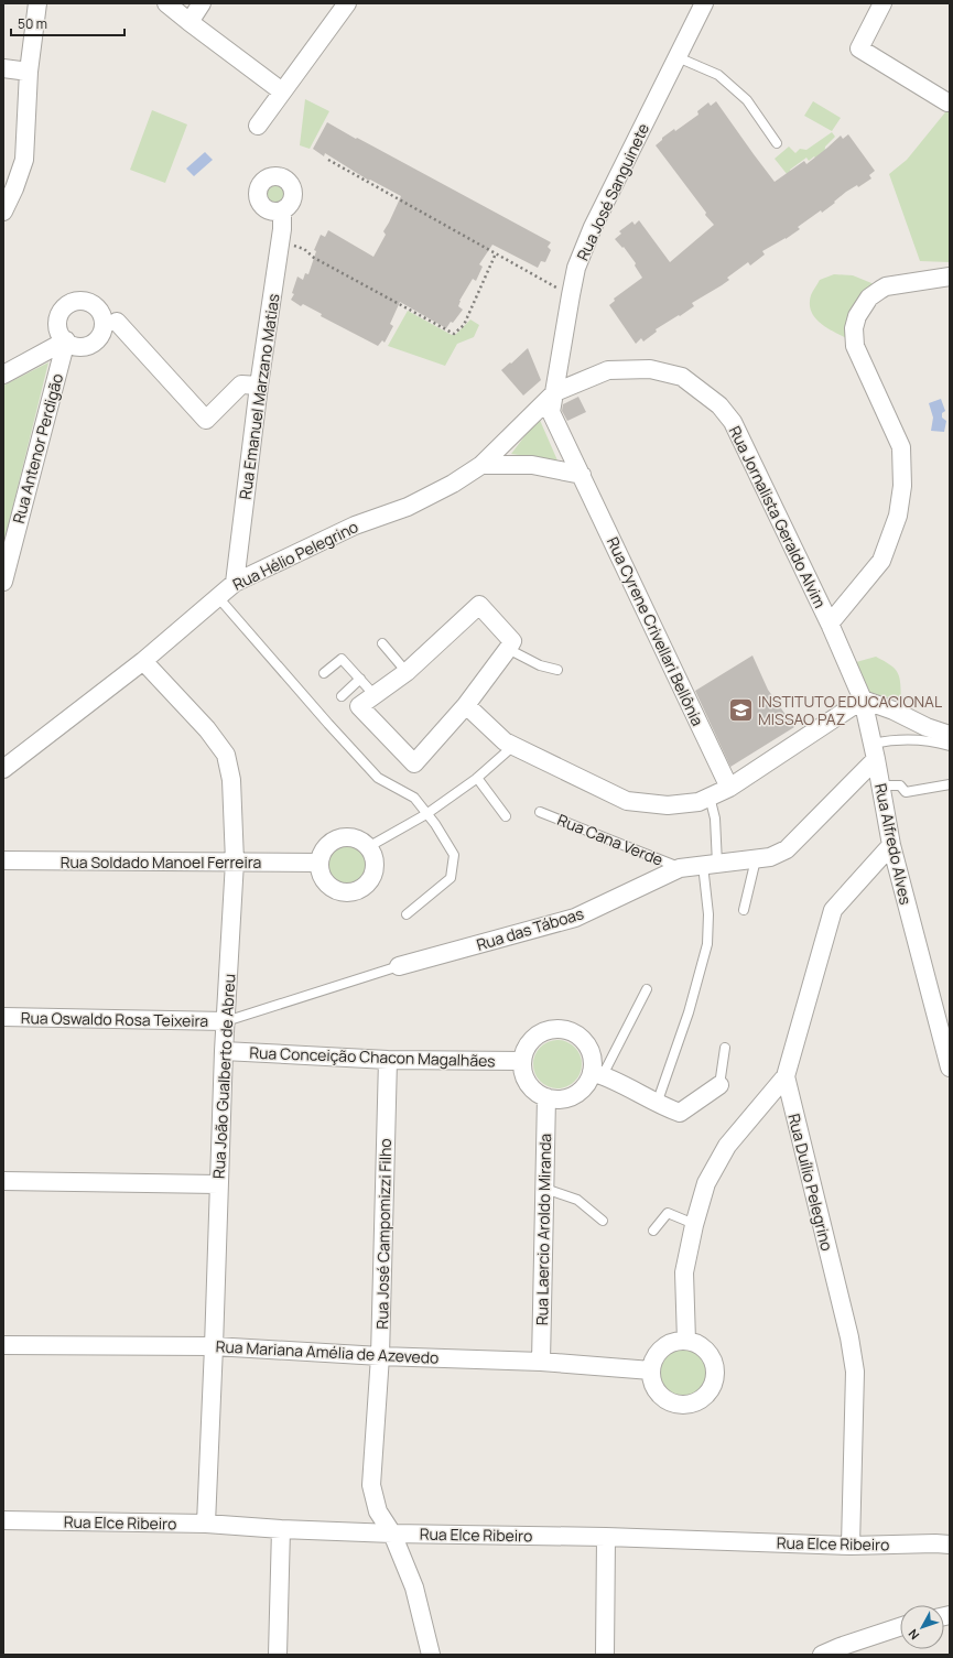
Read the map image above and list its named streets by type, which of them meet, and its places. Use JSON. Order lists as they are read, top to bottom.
{
  "streets": {
    "street": [
      "Rua José Sanguinete",
      "Rua Emanuel Marzano Matias",
      "Rua Antenor Perdigão",
      "Rua Jornalista Geraldo Alvim",
      "Rua Hélio Pelegrino",
      "Rua Cyrene Crivellari Bellônia",
      "Rua Alfredo Alves",
      "Rua Soldado Manoel Ferreira",
      "Rua das Táboas",
      "Rua Oswaldo Rosa Teixeira",
      "Rua Conceição Chacon Magalhães",
      "Rua João Gualberto de Abreu",
      "Rua Duílio Pelegrino",
      "Rua Laercio Aroldo Miranda",
      "Rua José Campomizzi Filho",
      "Rua Mariana Amélia de Azevedo",
      "Rua Elce Ribeiro"
    ],
    "lane": ["Rua Cana Verde"]
  },
  "crossings": [
    ["Rua José Sanguinete", "Rua Jornalista Geraldo Alvim"],
    ["Rua José Sanguinete", "Rua Hélio Pelegrino"],
    ["Rua José Sanguinete", "Rua Cyrene Crivellari Bellônia"],
    ["Rua Emanuel Marzano Matias", "Rua Hélio Pelegrino"],
    ["Rua Jornalista Geraldo Alvim", "Rua Hélio Pelegrino"],
    ["Rua Jornalista Geraldo Alvim", "Rua Cyrene Crivellari Bellônia"],
    ["Rua Jornalista Geraldo Alvim", "Rua Alfredo Alves"],
    ["Rua Hélio Pelegrino", "Rua Cyrene Crivellari Bellônia"],
    ["Rua Hélio Pelegrino", "Rua João Gualberto de Abreu"],
    ["Rua Cana Verde", "Rua das Táboas"],
    ["Rua Alfredo Alves", "Rua das Táboas"],
    ["Rua Soldado Manoel Ferreira", "Rua João Gualberto de Abreu"],
    ["Rua das Táboas", "Rua Oswaldo Rosa Teixeira"],
    ["Rua das Táboas", "Rua João Gualberto de Abreu"],
    ["Rua Oswaldo Rosa Teixeira", "Rua João Gualberto de Abreu"],
    ["Rua Conceição Chacon Magalhães", "Rua João Gualberto de Abreu"],
    ["Rua Conceição Chacon Magalhães", "Rua Laercio Aroldo Miranda"],
    ["Rua Conceição Chacon Magalhães", "Rua José Campomizzi Filho"],
    ["Rua João Gualberto de Abreu", "Rua Mariana Amélia de Azevedo"],
    ["Rua João Gualberto de Abreu", "Rua Elce Ribeiro"],
    ["Rua Duílio Pelegrino", "Rua Elce Ribeiro"],
    ["Rua Laercio Aroldo Miranda", "Rua Mariana Amélia de Azevedo"],
    ["Rua José Campomizzi Filho", "Rua Mariana Amélia de Azevedo"],
    ["Rua José Campomizzi Filho", "Rua Elce Ribeiro"]
  ],
  "places": {
    "school or university": ["INSTITUTO EDUCACIONAL MISSAO PAZ"]
  },
  "scale_bar": "50 m",
  "north": "bottom left"
}
